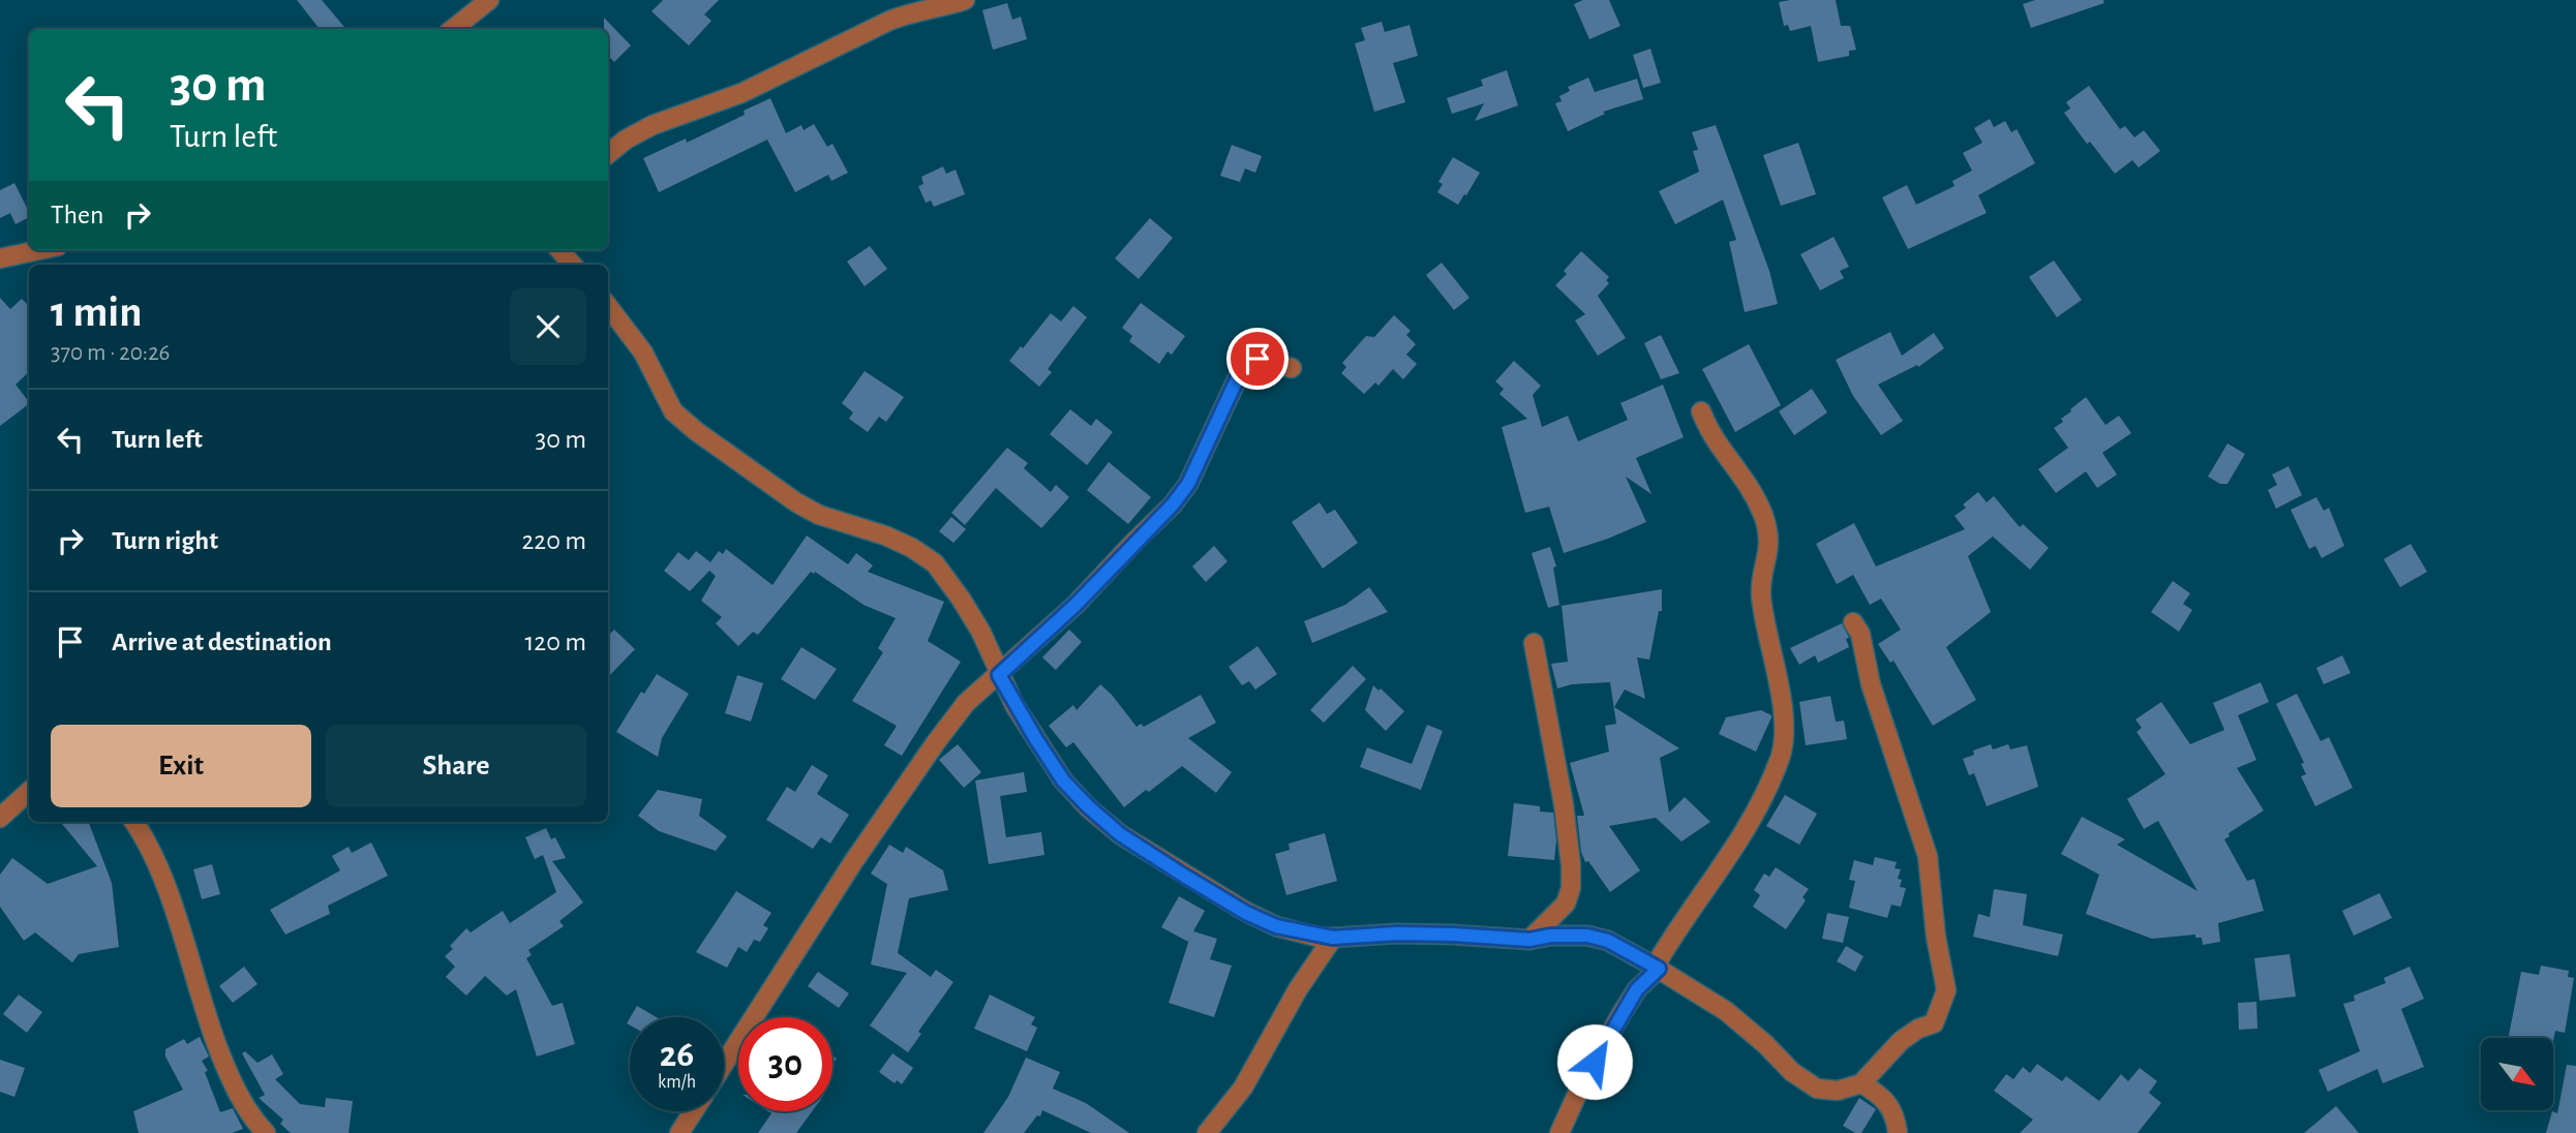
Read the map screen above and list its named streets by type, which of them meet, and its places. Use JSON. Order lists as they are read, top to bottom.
{
  "north": "bottom right",
  "page": {
    "turn": ["30 m", "Turn left"],
    "then": "Then",
    "heading": ["1 min", "370 m · 20:26"],
    "list": [
      {
        "name": "Turn left",
        "value": "30 m"
      },
      {
        "name": "Turn right",
        "value": "220 m"
      },
      {
        "name": "Arrive at destination",
        "value": "120 m"
      }
    ],
    "buttons": ["Exit", "Share"],
    "speed": "26 km/h",
    "limit": "30"
  }
}
